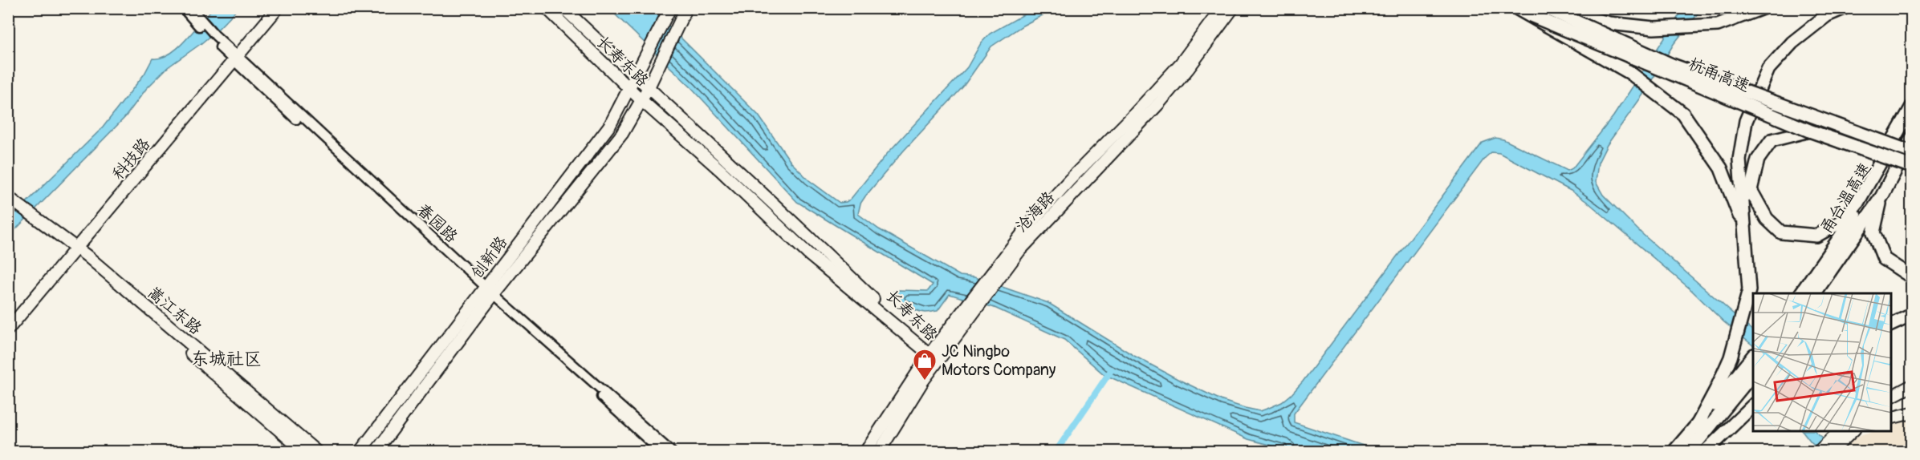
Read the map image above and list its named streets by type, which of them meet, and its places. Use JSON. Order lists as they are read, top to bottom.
{
  "streets": {
    "highway": ["杭甬高速", "甬台温高速"],
    "main road": [
      "长寿东路",
      "科技路",
      "沧海路",
      "创新路",
      "嵩江东路"
    ],
    "street": ["春园路"]
  },
  "crossings": [
    ["长寿东路", "沧海路"],
    ["长寿东路", "创新路"],
    ["科技路", "春园路"],
    ["科技路", "嵩江东路"],
    ["春园路", "创新路"]
  ],
  "districts": ["东城社区"],
  "places": {
    "shop": ["JC Ningbo Motors Company"]
  }
}
